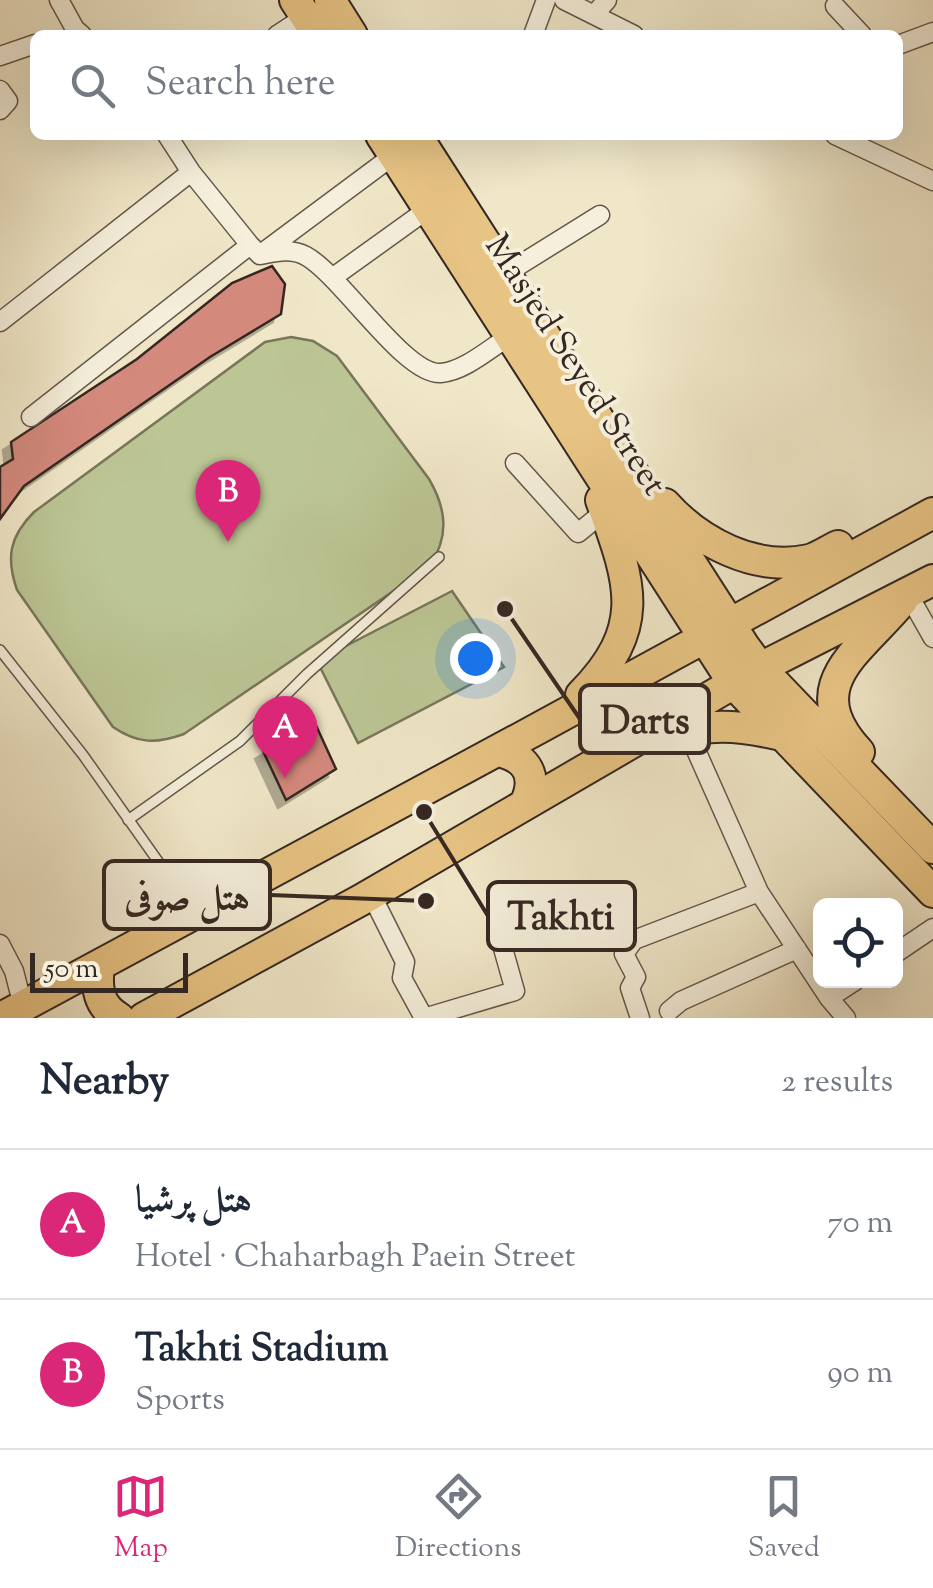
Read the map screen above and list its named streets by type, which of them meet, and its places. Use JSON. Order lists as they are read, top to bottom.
{
  "streets": {
    "main road": ["Masjed Seyed Street"]
  },
  "places": ["Darts", "Takhti", "هتل صوفی"],
  "scale_bar": "50 m",
  "page": {
    "search": "Search here",
    "pins": ["B", "A"],
    "scale": "50 m",
    "heading": ["Nearby", "2 results"],
    "list": [
      {
        "mark": "A",
        "name": "هتل پرشیا",
        "note": "Hotel · Chaharbagh Paein Street",
        "value": "70 m"
      },
      {
        "mark": "B",
        "name": "Takhti Stadium",
        "note": "Sports",
        "value": "90 m"
      }
    ],
    "nav": ["Map", "Directions", "Saved"]
  }
}
